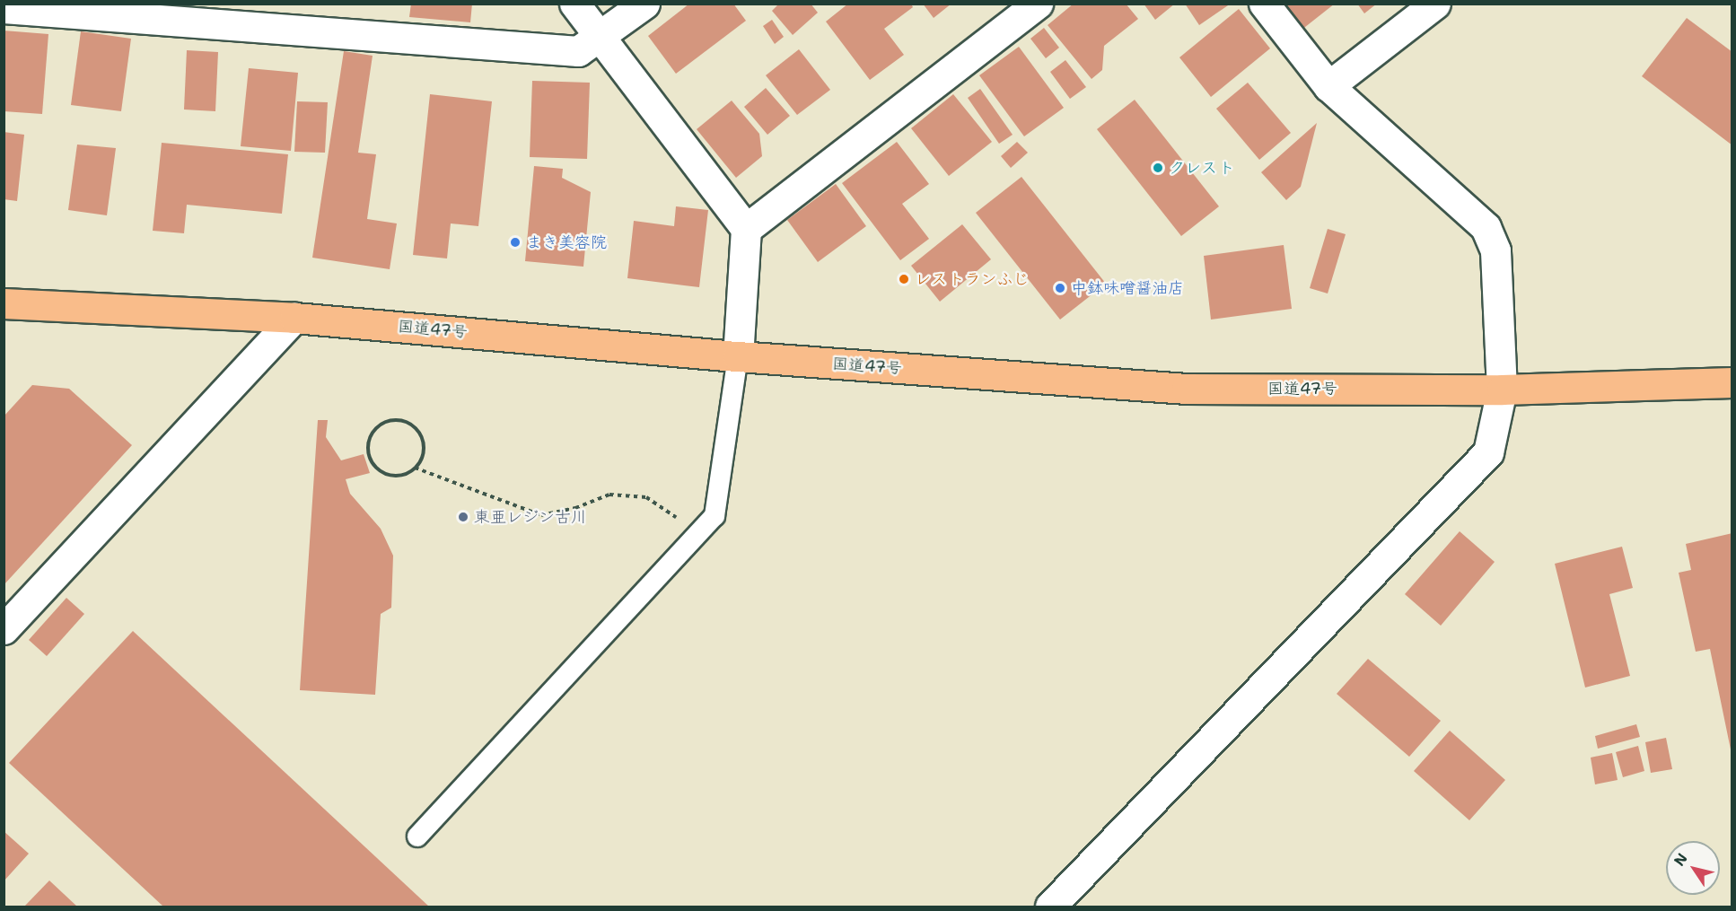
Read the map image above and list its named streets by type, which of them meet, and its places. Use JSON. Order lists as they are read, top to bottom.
{
  "streets": {
    "highway": ["国道47号"]
  },
  "places": [
    "クレスト",
    "まき美容院",
    "レストランふじ",
    "中鉢味噌醤油店",
    "東亜レジン古川"
  ],
  "north": "top left"
}
